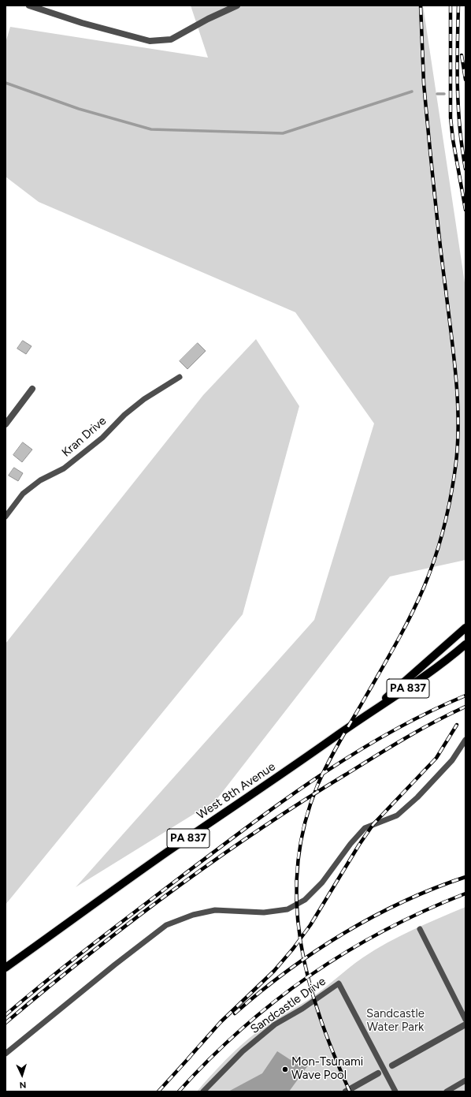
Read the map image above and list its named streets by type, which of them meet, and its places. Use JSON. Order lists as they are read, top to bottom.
{
  "streets": {
    "main road": ["PA 837", "West 8th Avenue"],
    "lane": ["Kran Drive", "Sandcastle Drive"]
  },
  "crossings": [
    ["PA 837", "West 8th Avenue"]
  ],
  "parks": ["Sandcastle Water Park"],
  "places": ["Mon-Tsunami Wave Pool"],
  "north": "bottom"
}
